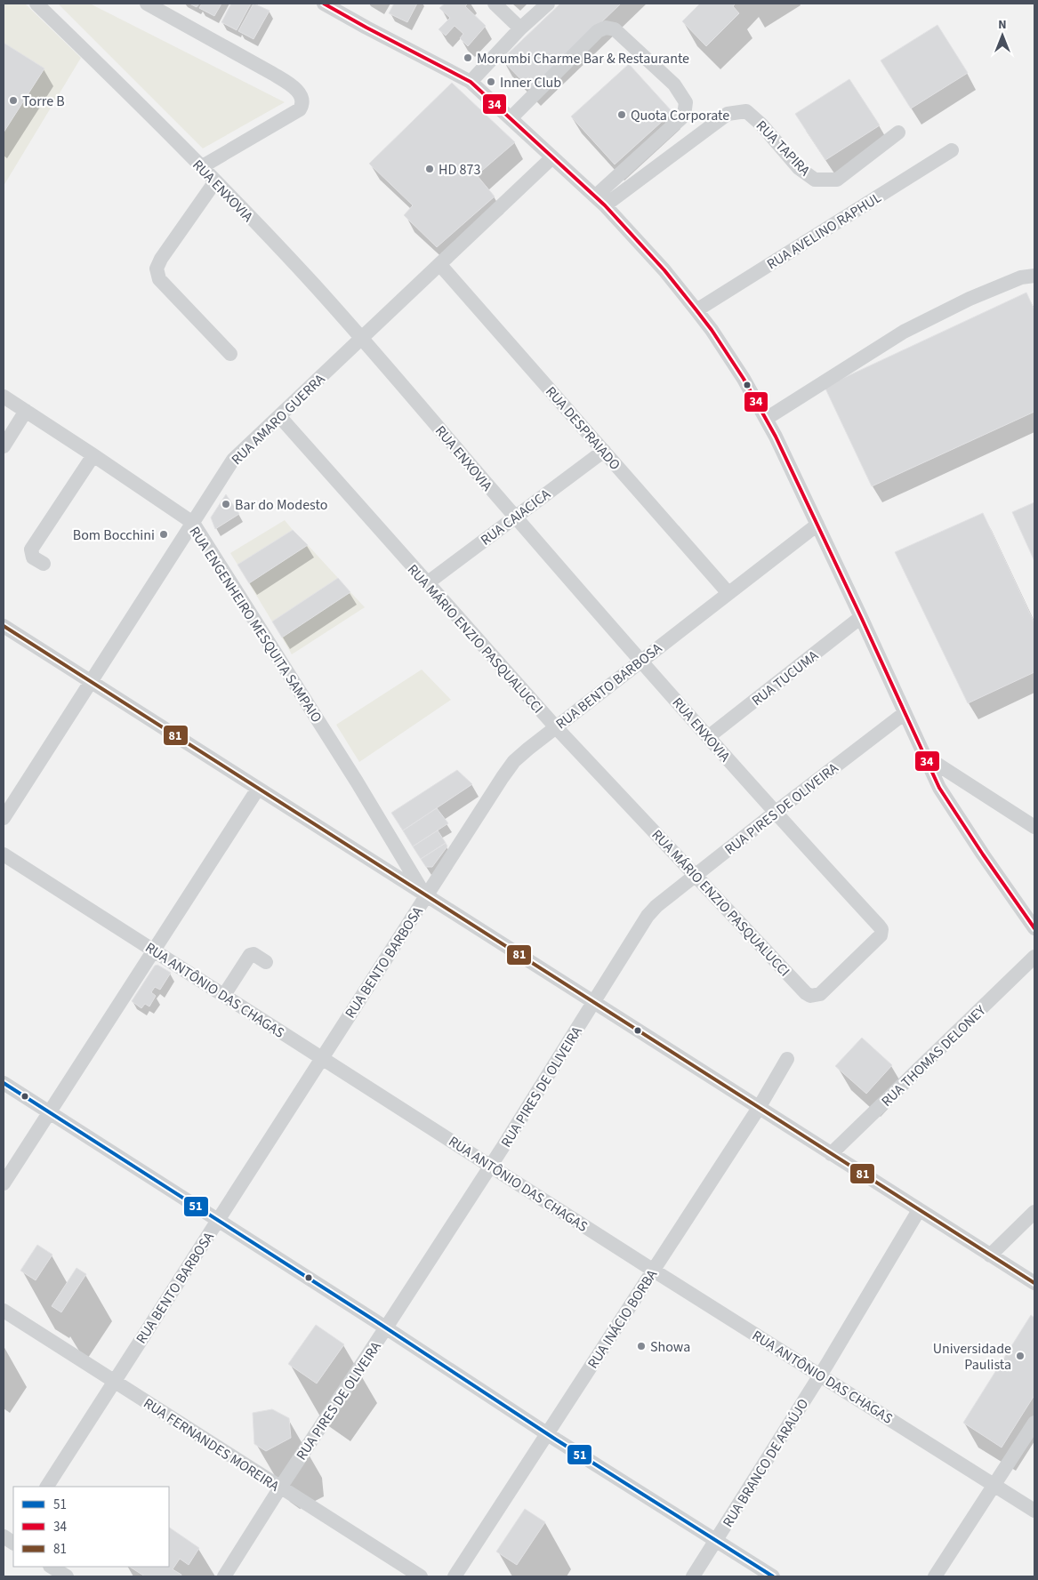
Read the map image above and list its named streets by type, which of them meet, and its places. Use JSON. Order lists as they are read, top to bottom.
{
  "streets": {
    "street": [
      "RUA TAPIRA",
      "RUA ENXOVIA",
      "RUA AVELINO RAPHUL",
      "RUA AMARO GUERRA",
      "RUA DESPRAIADO",
      "RUA CAIACICA",
      "RUA ENGENHEIRO MESQUITA SAMPAIO",
      "RUA MÁRIO ENZIO PASQUALUCCI",
      "RUA TUCUMA",
      "RUA BENTO BARBOSA",
      "RUA PIRES DE OLIVEIRA",
      "RUA ANTÔNIO DAS CHAGAS",
      "RUA THOMAS DELONEY",
      "RUA INÁCIO BORBA",
      "RUA FERNANDES MOREIRA",
      "RUA BRANCO DE ARAÚJO"
    ]
  },
  "crossings": [
    ["RUA ENXOVIA", "RUA AMARO GUERRA"],
    ["RUA ENXOVIA", "RUA CAIACICA"],
    ["RUA ENXOVIA", "RUA MÁRIO ENZIO PASQUALUCCI"],
    ["RUA ENXOVIA", "RUA TUCUMA"],
    ["RUA ENXOVIA", "RUA BENTO BARBOSA"],
    ["RUA ENXOVIA", "RUA PIRES DE OLIVEIRA"],
    ["RUA AMARO GUERRA", "RUA DESPRAIADO"],
    ["RUA AMARO GUERRA", "RUA ENGENHEIRO MESQUITA SAMPAIO"],
    ["RUA AMARO GUERRA", "RUA MÁRIO ENZIO PASQUALUCCI"],
    ["RUA DESPRAIADO", "RUA CAIACICA"],
    ["RUA DESPRAIADO", "RUA BENTO BARBOSA"],
    ["RUA CAIACICA", "RUA MÁRIO ENZIO PASQUALUCCI"],
    ["RUA ENGENHEIRO MESQUITA SAMPAIO", "RUA BENTO BARBOSA"],
    ["RUA MÁRIO ENZIO PASQUALUCCI", "RUA BENTO BARBOSA"],
    ["RUA MÁRIO ENZIO PASQUALUCCI", "RUA PIRES DE OLIVEIRA"],
    ["RUA BENTO BARBOSA", "RUA ANTÔNIO DAS CHAGAS"],
    ["RUA BENTO BARBOSA", "RUA FERNANDES MOREIRA"],
    ["RUA PIRES DE OLIVEIRA", "RUA ANTÔNIO DAS CHAGAS"],
    ["RUA PIRES DE OLIVEIRA", "RUA FERNANDES MOREIRA"],
    ["RUA ANTÔNIO DAS CHAGAS", "RUA INÁCIO BORBA"],
    ["RUA ANTÔNIO DAS CHAGAS", "RUA BRANCO DE ARAÚJO"]
  ],
  "places": [
    "Morumbi Charme Bar & Restaurante",
    "Inner Club",
    "Torre B",
    "Quota Corporate",
    "HD 873",
    "Bar do Modesto",
    "Bom Bocchini",
    "Showa",
    "Universidade Paulista"
  ],
  "lines": ["transit line 34", "transit line 81", "transit line 51"],
  "legend": ["51", "34", "81"],
  "north": "top"
}
